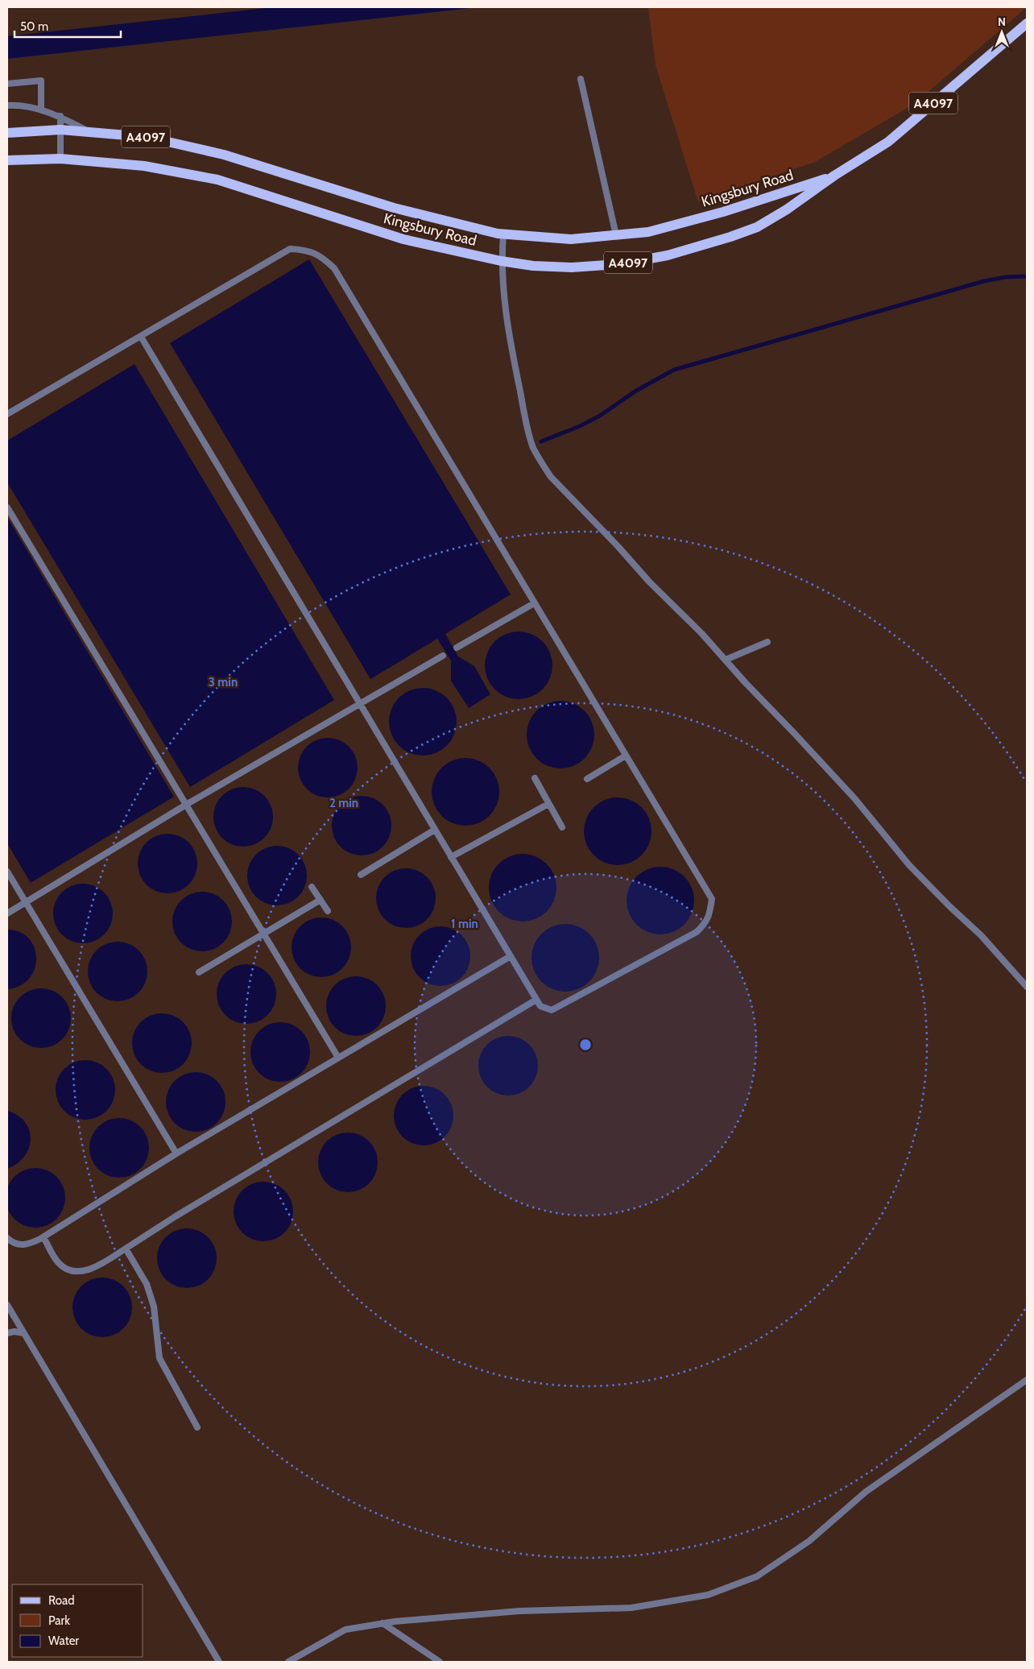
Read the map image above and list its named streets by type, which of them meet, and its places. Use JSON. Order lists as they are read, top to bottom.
{
  "streets": {
    "main road": ["A4097", "Kingsbury Road"]
  },
  "legend": ["Road", "Park", "Water"],
  "scale_bar": "50 m",
  "north": "top",
  "rings": ["3 min", "2 min", "1 min"]
}
